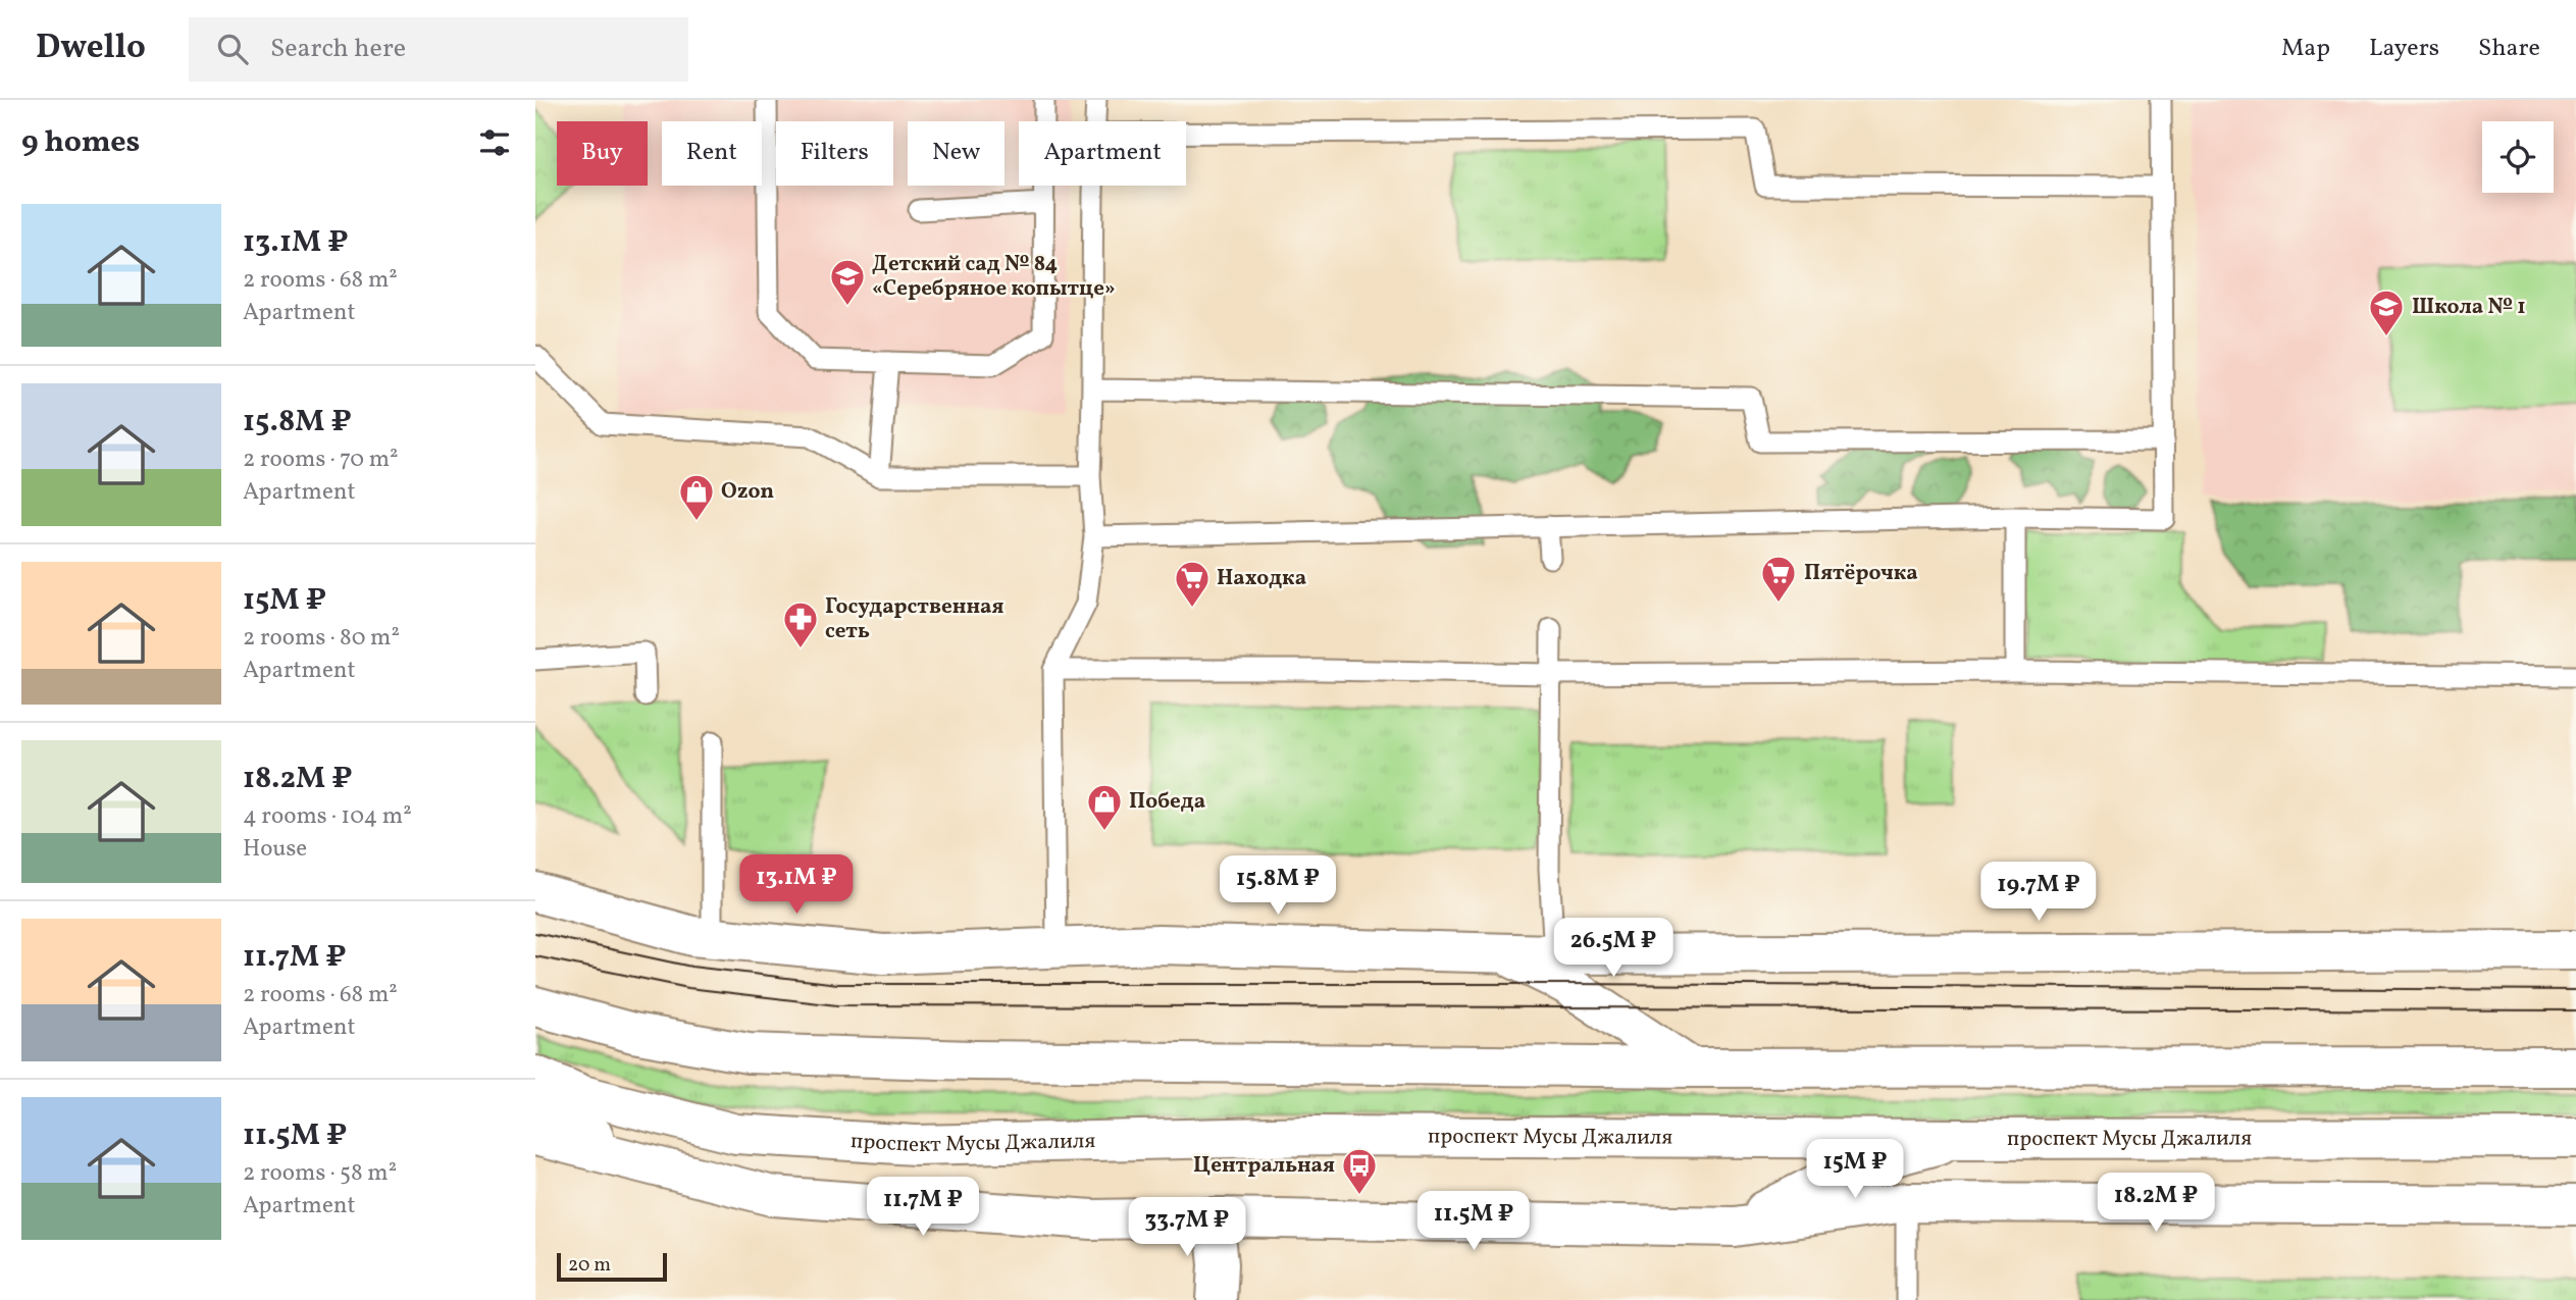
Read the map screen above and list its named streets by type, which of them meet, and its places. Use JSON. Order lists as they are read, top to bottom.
{
  "streets": {
    "street": ["проспект Мусы Джалиля"]
  },
  "places": {
    "school or university": ["Детский сад № 84 «Серебряное копытце»", "Школа № 1"],
    "shop": ["Ozon", "Победа"],
    "supermarket": ["Пятёрочка", "Находка"],
    "pharmacy": ["Государственная сеть"],
    "bus stop": ["Центральная"]
  },
  "scale_bar": "20 m",
  "page": {
    "header": "Dwello",
    "search": "Search here",
    "nav": ["Map", "Layers", "Share"],
    "heading": "9 homes",
    "chip": [
      "Buy",
      "Rent",
      "Filters",
      "New",
      "Apartment"
    ],
    "list": [
      {
        "name": "13.1M ₽",
        "note": "2 rooms · 68 m² · Apartment"
      },
      {
        "name": "15.8M ₽",
        "note": "2 rooms · 70 m² · Apartment"
      },
      {
        "name": "15M ₽",
        "note": "2 rooms · 80 m² · Apartment"
      },
      {
        "name": "18.2M ₽",
        "note": "4 rooms · 104 m² · House"
      },
      {
        "name": "11.7M ₽",
        "note": "2 rooms · 68 m² · Apartment"
      },
      {
        "name": "11.5M ₽",
        "note": "2 rooms · 58 m² · Apartment"
      }
    ],
    "price": [
      "13.1M ₽",
      "15.8M ₽",
      "19.7M ₽",
      "26.5M ₽",
      "15M ₽",
      "18.2M ₽",
      "11.7M ₽",
      "11.5M ₽",
      "33.7M ₽"
    ],
    "scale": "20 m"
  }
}
